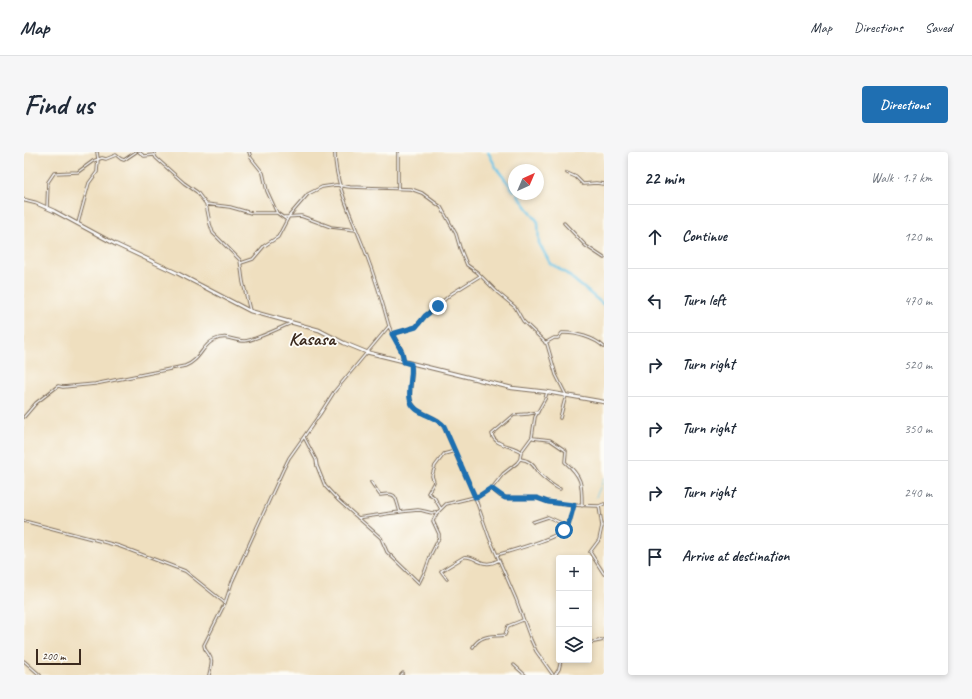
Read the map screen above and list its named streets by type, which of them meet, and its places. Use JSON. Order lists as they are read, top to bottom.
{
  "districts": ["Kasasa"],
  "scale_bar": "200 m",
  "north": "top right",
  "page": {
    "header": "Map",
    "nav": ["Map", "Directions", "Saved"],
    "buttons": "Directions",
    "title": "Find us",
    "heading": ["22 min", "Walk · 1.7 km"],
    "list": [
      ["Continue", "120 m"],
      ["Turn left", "470 m"],
      ["Turn right", "520 m"],
      ["Turn right", "350 m"],
      ["Turn right", "240 m"],
      "Arrive at destination"
    ],
    "map_buttons": ["+", "−"],
    "scale": "200 m"
  }
}
